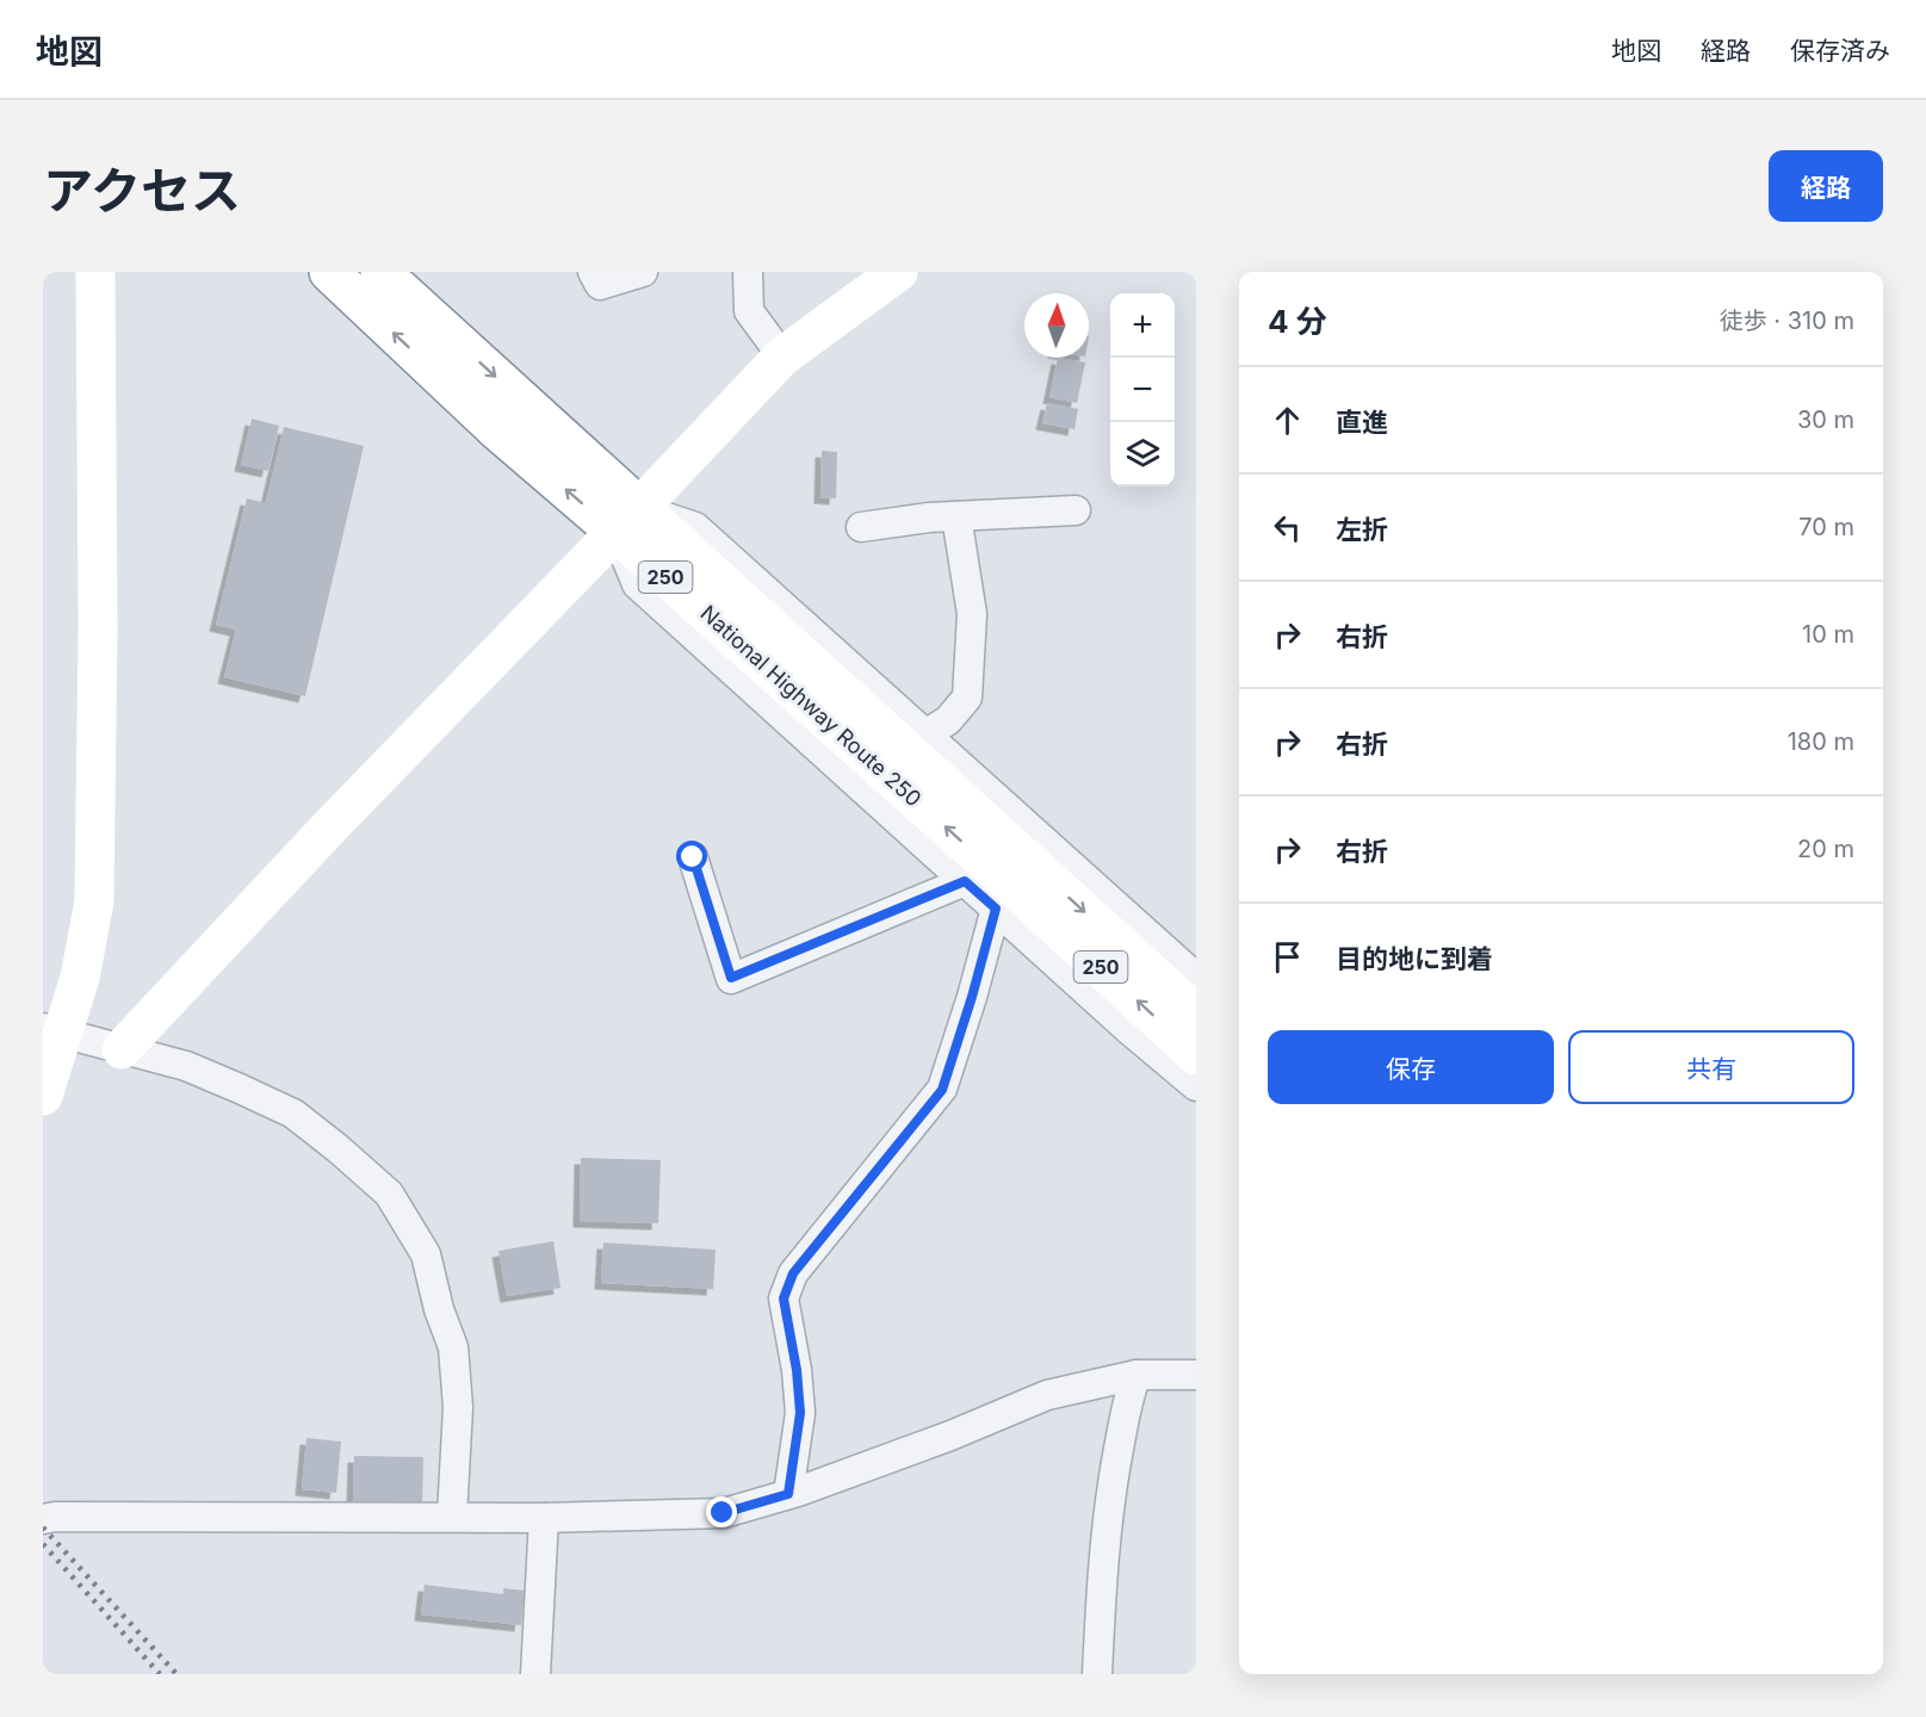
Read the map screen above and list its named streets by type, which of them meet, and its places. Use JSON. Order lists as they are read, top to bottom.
{
  "streets": {
    "main road": ["250", "National Highway Route 250"]
  },
  "north": "top",
  "page": {
    "header": "地図",
    "nav": ["地図", "経路", "保存済み"],
    "title": "アクセス",
    "buttons": [
      "経路",
      ["保存", "共有"]
    ],
    "heading": ["4 分", "徒歩 · 310 m"],
    "map_buttons": ["+", "−"],
    "list": [
      ["直進", "30 m"],
      ["左折", "70 m"],
      ["右折", "10 m"],
      ["右折", "180 m"],
      ["右折", "20 m"],
      "目的地に到着"
    ]
  }
}
